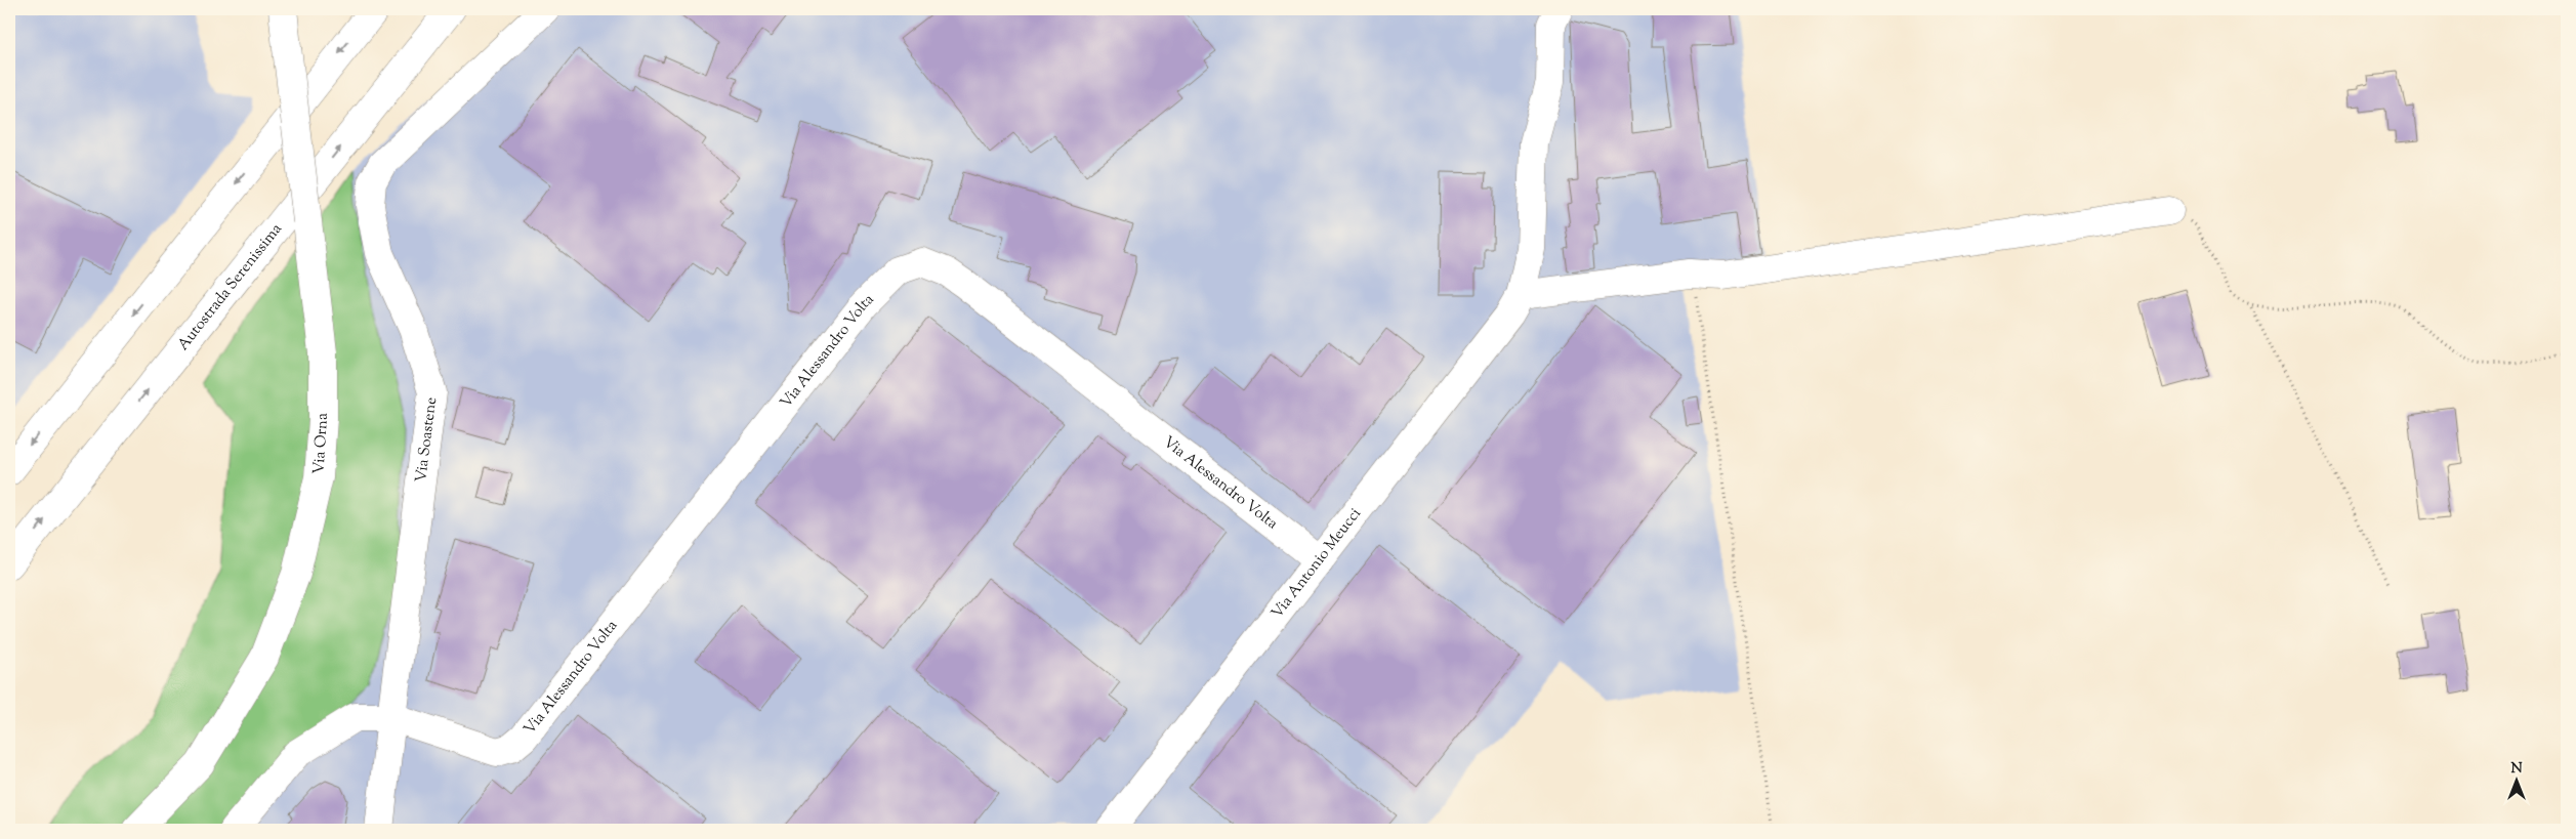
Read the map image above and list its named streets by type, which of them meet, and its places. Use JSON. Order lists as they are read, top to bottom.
{
  "streets": {
    "main road": [
      "Autostrada Serenissima",
      "Via Alessandro Volta",
      "Via Soastene",
      "Via Orna",
      "Via Antonio Meucci"
    ]
  },
  "crossings": [
    ["Via Alessandro Volta", "Via Soastene"],
    ["Via Alessandro Volta", "Via Antonio Meucci"]
  ],
  "north": "top"
}
